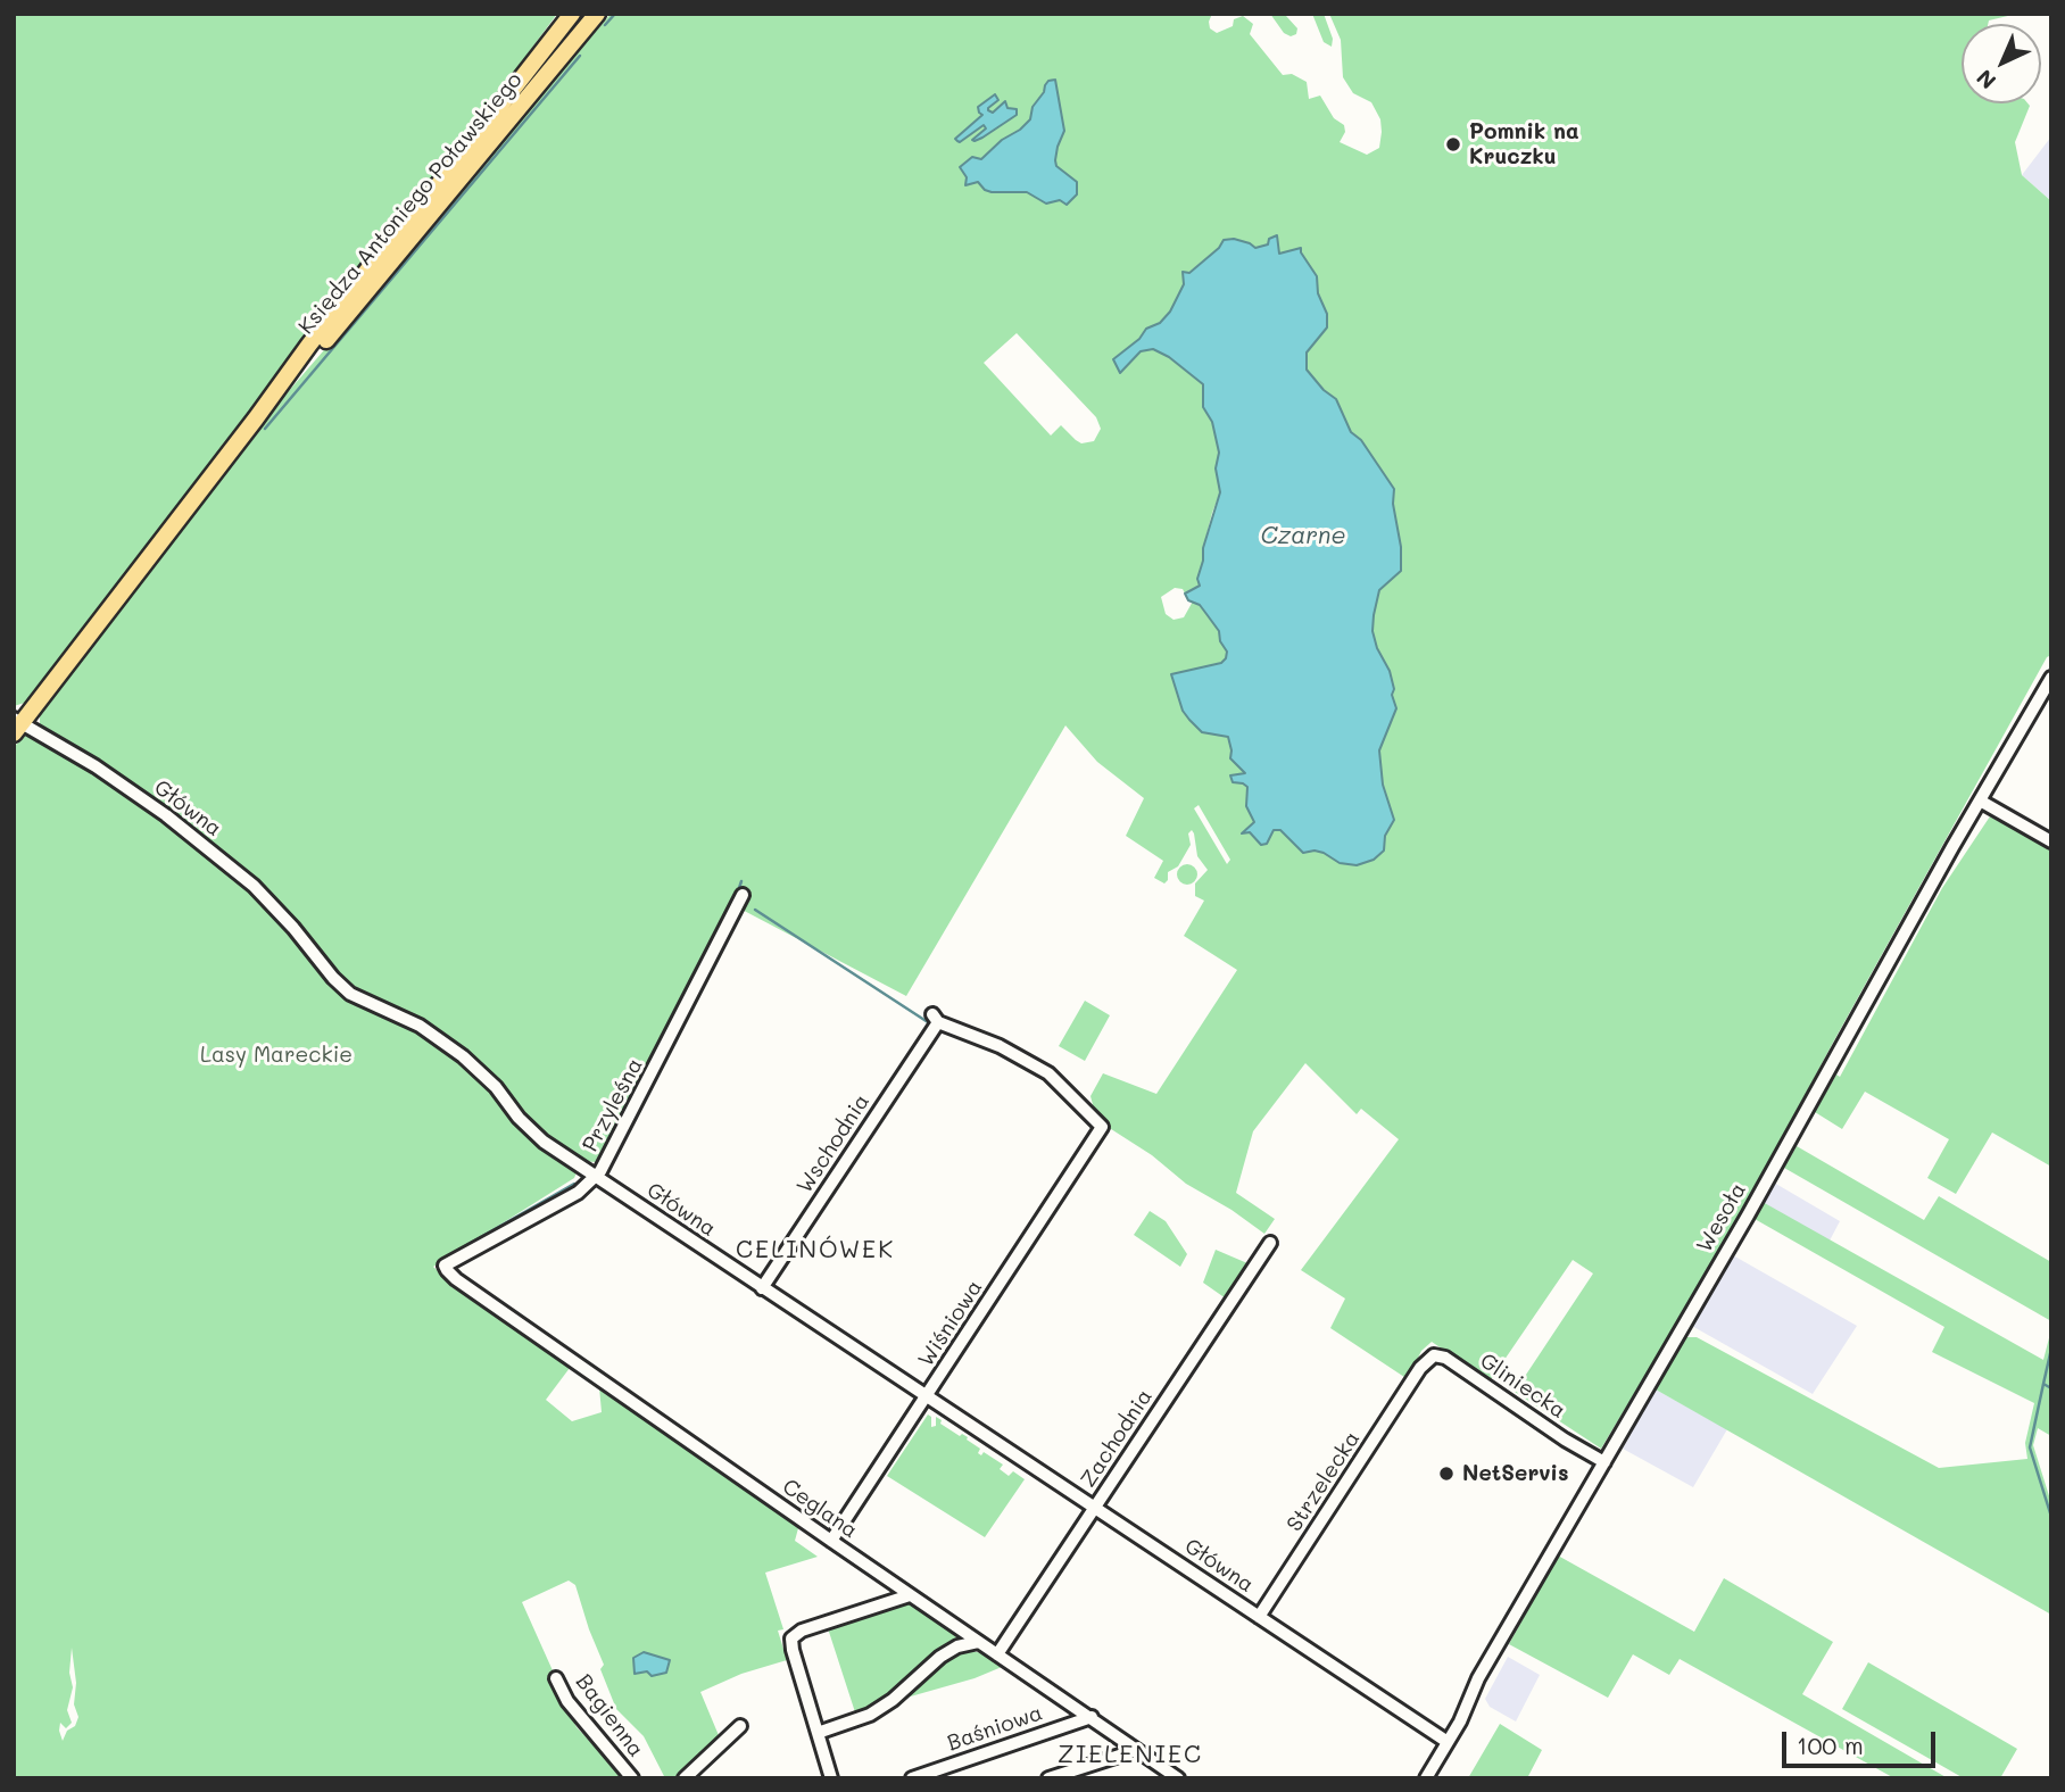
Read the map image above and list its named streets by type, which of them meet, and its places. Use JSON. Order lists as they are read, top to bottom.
{
  "streets": {
    "main road": ["Księdza Antoniego Poławskiego"],
    "street": [
      "Główna",
      "Przyleśna",
      "Wschodnia",
      "Wesoła",
      "Wiśniowa",
      "Gliniecka",
      "Zachodnia",
      "Strzelecka",
      "Ceglana",
      "Bagienna",
      "Baśniowa"
    ]
  },
  "crossings": [
    ["Księdza Antoniego Poławskiego", "Główna"],
    ["Główna", "Przyleśna"],
    ["Główna", "Wschodnia"],
    ["Główna", "Wesoła"],
    ["Główna", "Wiśniowa"],
    ["Główna", "Zachodnia"],
    ["Główna", "Strzelecka"],
    ["Przyleśna", "Ceglana"],
    ["Wschodnia", "Wiśniowa"],
    ["Wesoła", "Gliniecka"],
    ["Wiśniowa", "Ceglana"],
    ["Gliniecka", "Strzelecka"],
    ["Zachodnia", "Ceglana"],
    ["Ceglana", "Baśniowa"]
  ],
  "districts": ["CELINÓWEK", "ZIELENIEC"],
  "water": ["Czarne"],
  "parks": ["Lasy Mareckie"],
  "places": ["Pomnik na Kruczku", "NetServis"],
  "scale_bar": "100 m",
  "north": "bottom left"
}
